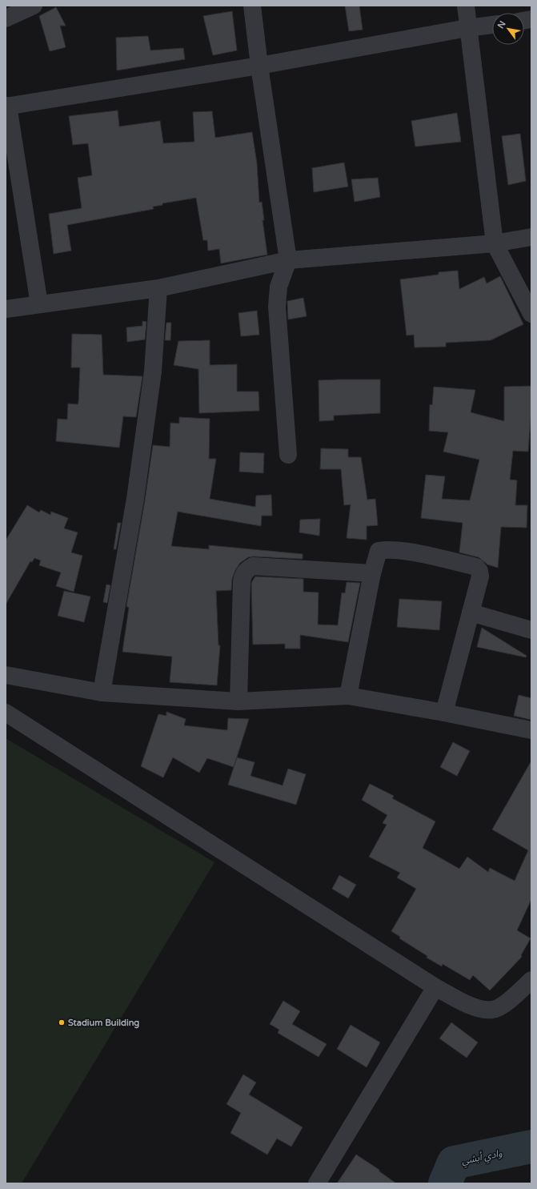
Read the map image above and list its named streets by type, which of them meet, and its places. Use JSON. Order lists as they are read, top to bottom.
{
  "water": ["وادي أبشي"],
  "places": ["Stadium Building"],
  "north": "top left"
}
